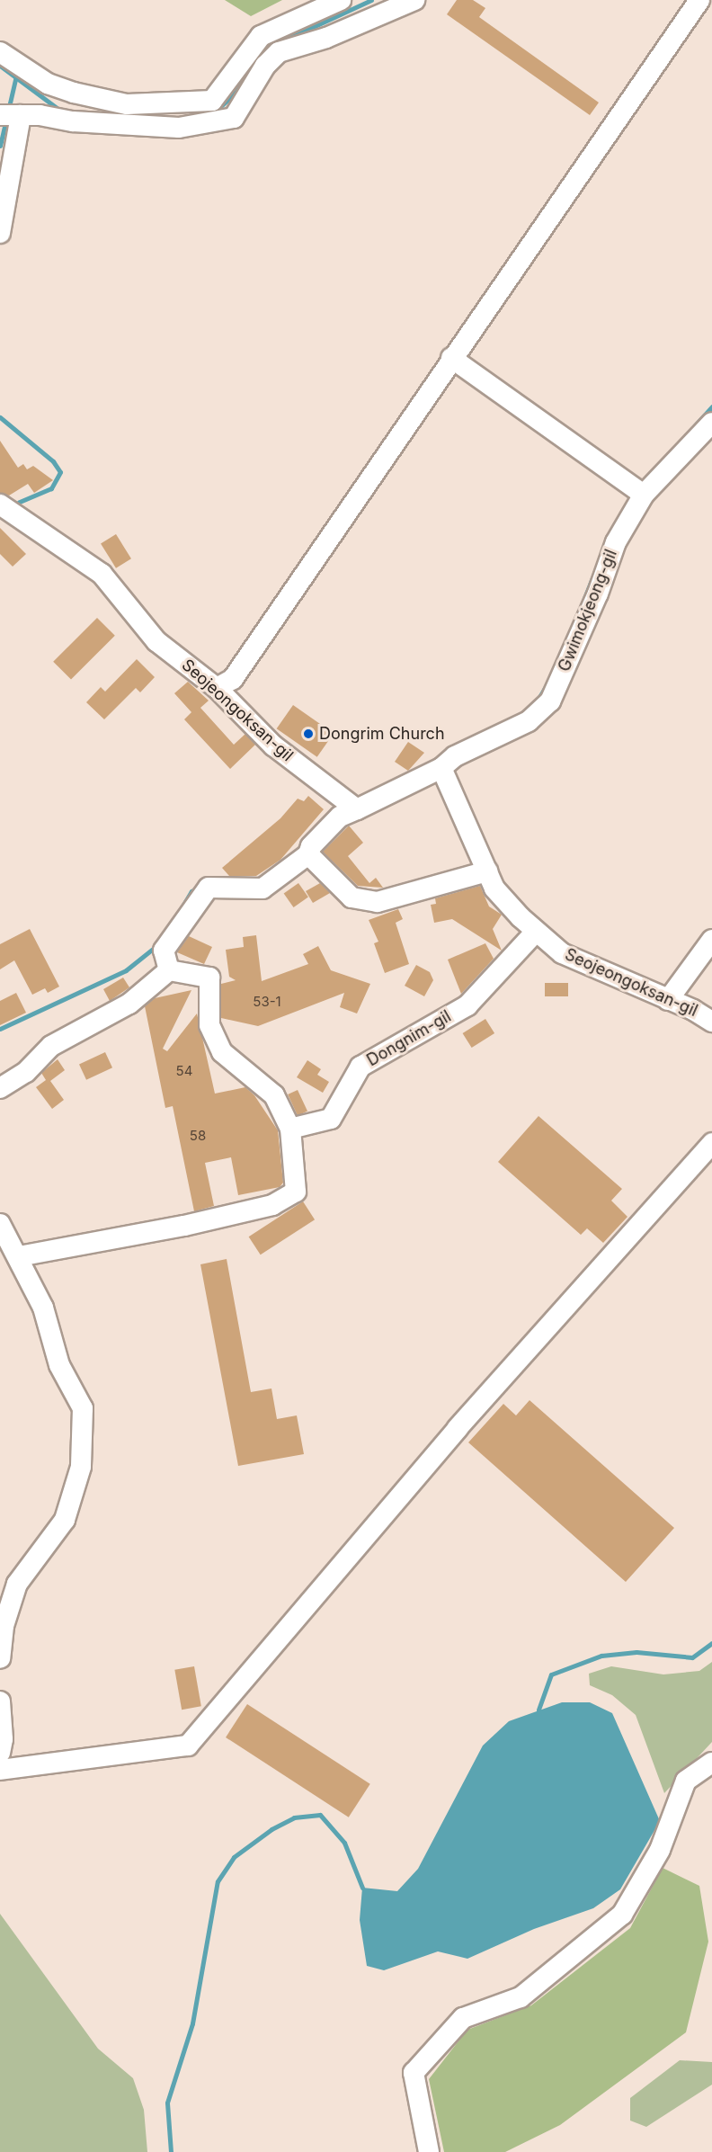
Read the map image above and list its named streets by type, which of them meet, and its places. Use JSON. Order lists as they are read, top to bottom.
{
  "streets": {
    "lane": ["Gwimokjeong-gil", "Seojeongoksan-gil", "Dongnim-gil"]
  },
  "crossings": [
    ["Gwimokjeong-gil", "Seojeongoksan-gil"],
    ["Seojeongoksan-gil", "Dongnim-gil"]
  ],
  "places": ["Dongrim Church"],
  "house_numbers": ["53-1", "54", "58"]
}
